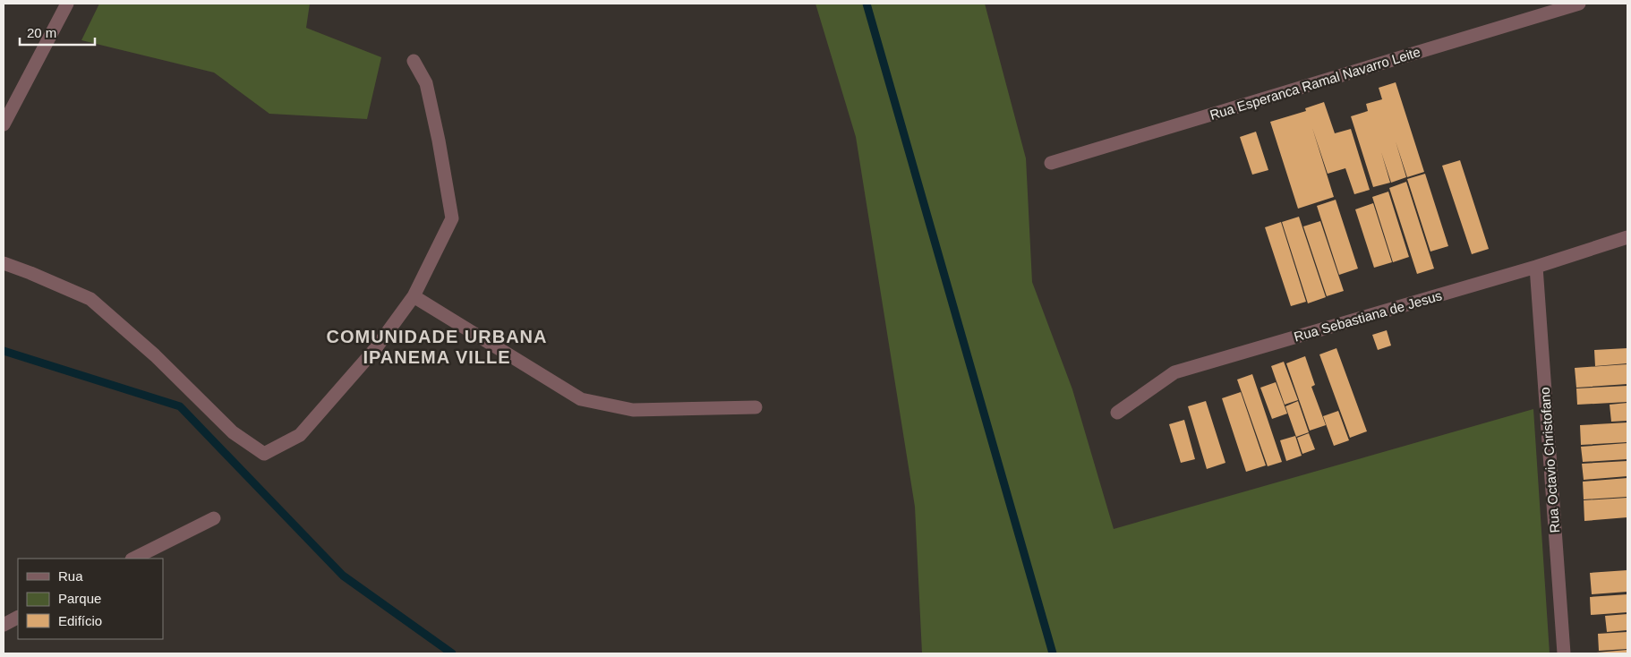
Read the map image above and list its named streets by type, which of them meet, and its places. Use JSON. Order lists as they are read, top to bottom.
{
  "streets": {
    "street": ["Rua Esperanca Ramal Navarro Leite", "Rua Sebastiana de Jesus", "Rua Octavio Christofano"]
  },
  "crossings": [
    ["Rua Sebastiana de Jesus", "Rua Octavio Christofano"]
  ],
  "districts": ["COMUNIDADE URBANA IPANEMA VILLE"],
  "legend": ["Rua", "Parque", "Edifício"],
  "scale_bar": "20 m"
}
